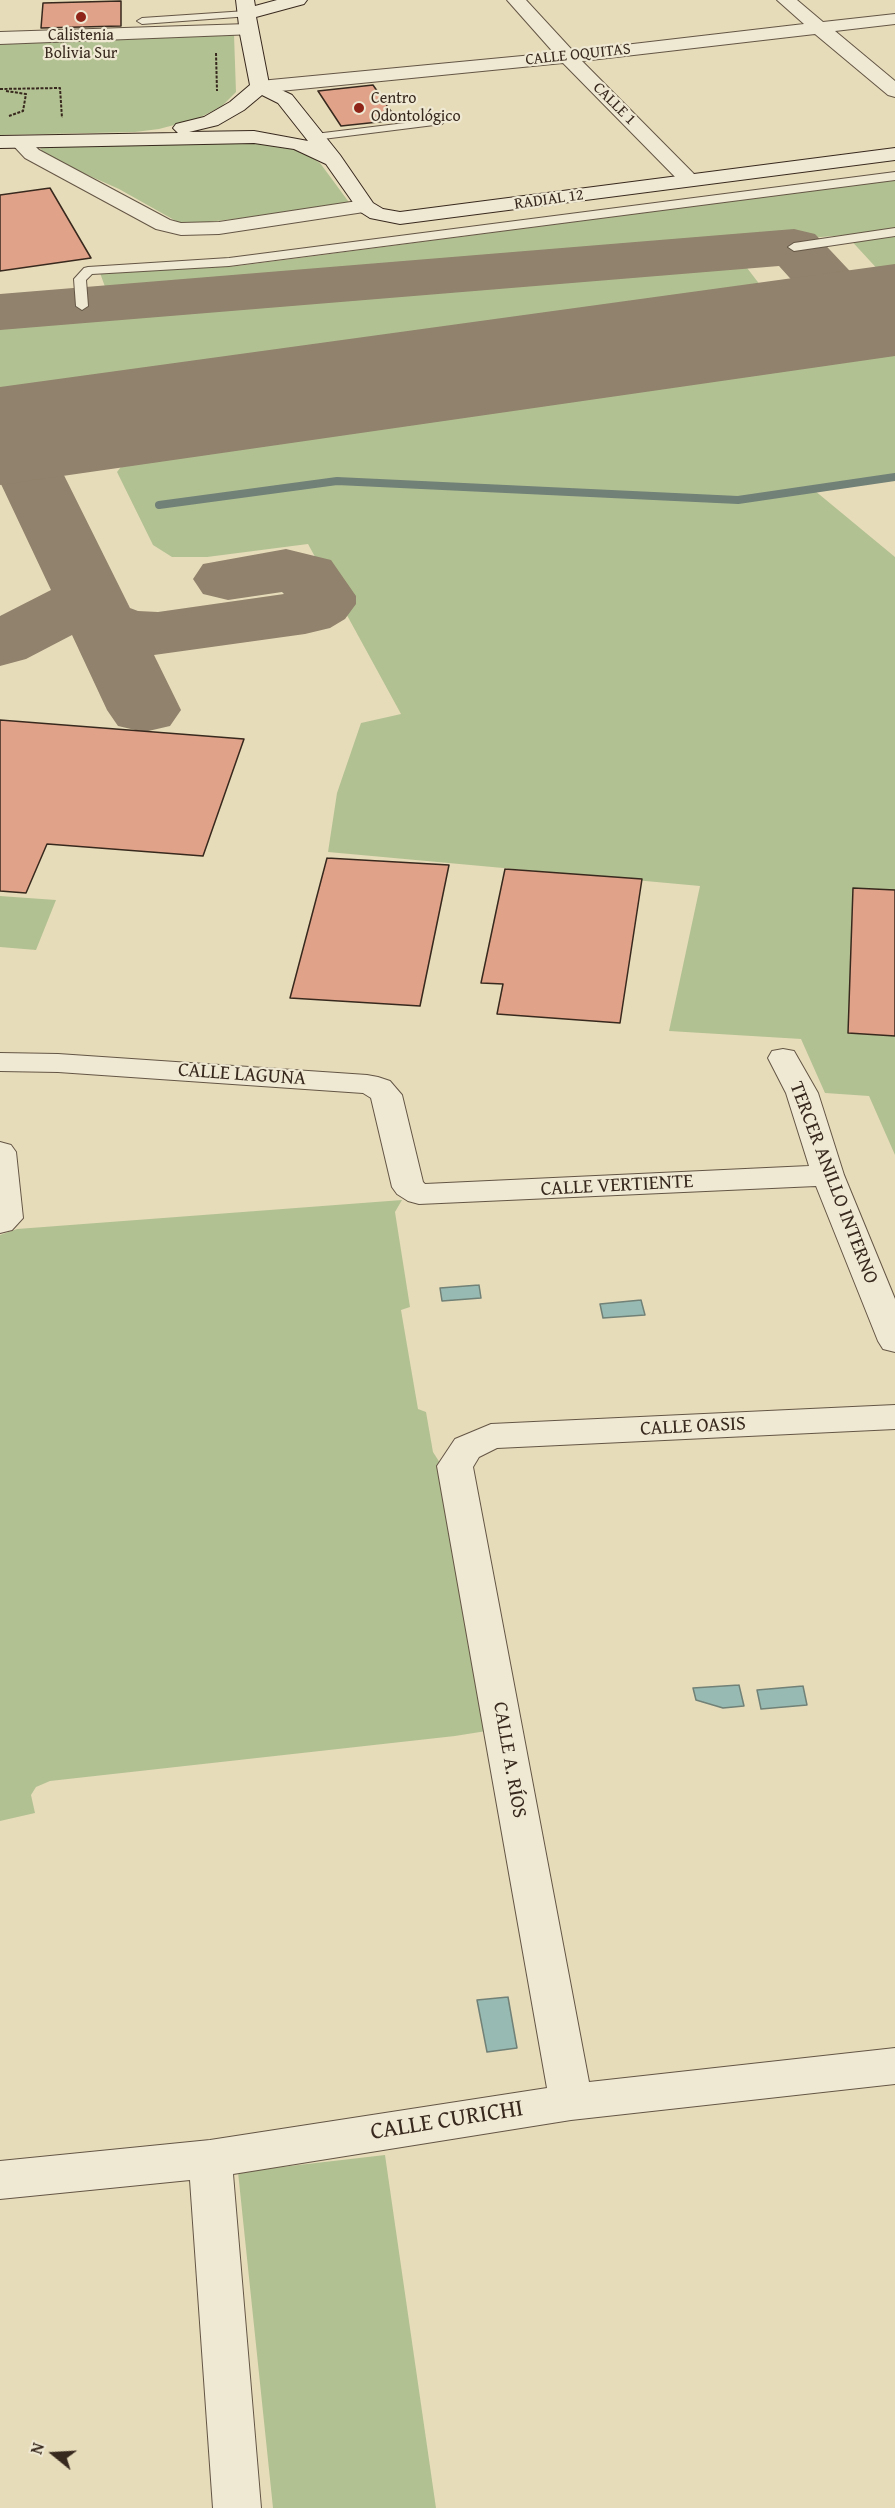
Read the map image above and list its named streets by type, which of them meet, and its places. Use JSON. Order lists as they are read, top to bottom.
{
  "streets": {
    "street": [
      "CALLE OQUITAS",
      "CALLE 1",
      "RADIAL 12",
      "CALLE LAGUNA",
      "TERCER ANILLO INTERNO",
      "CALLE VERTIENTE",
      "CALLE OASIS",
      "CALLE A. RÍOS",
      "CALLE CURICHI"
    ]
  },
  "crossings": [
    ["CALLE OQUITAS", "CALLE 1"],
    ["CALLE 1", "RADIAL 12"],
    ["CALLE LAGUNA", "CALLE VERTIENTE"],
    ["TERCER ANILLO INTERNO", "CALLE VERTIENTE"],
    ["CALLE OASIS", "CALLE A. RÍOS"],
    ["CALLE A. RÍOS", "CALLE CURICHI"]
  ],
  "places": ["Calistenia Bolivia Sur", "Centro Odontológico"],
  "north": "left"
}
